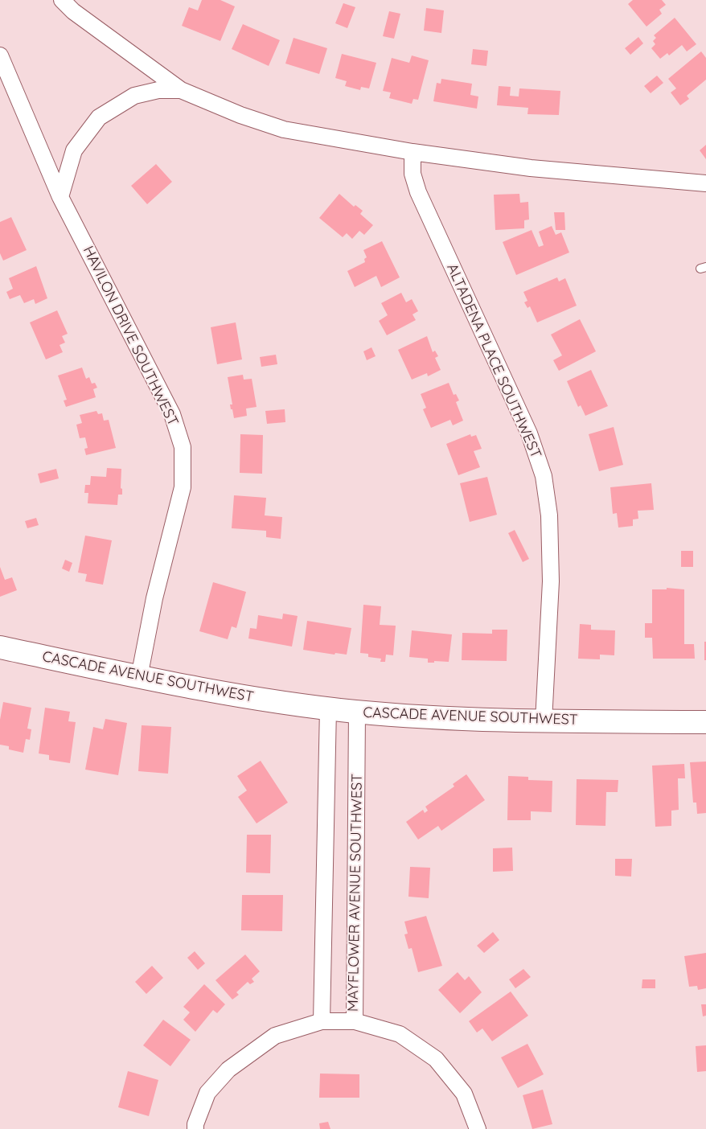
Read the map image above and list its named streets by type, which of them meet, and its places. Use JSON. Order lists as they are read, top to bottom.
{
  "streets": {
    "main road": ["CASCADE AVENUE SOUTHWEST"],
    "street": ["HAVILON DRIVE SOUTHWEST", "ALTADENA PLACE SOUTHWEST", "MAYFLOWER AVENUE SOUTHWEST"]
  },
  "crossings": [
    ["HAVILON DRIVE SOUTHWEST", "CASCADE AVENUE SOUTHWEST"],
    ["ALTADENA PLACE SOUTHWEST", "CASCADE AVENUE SOUTHWEST"],
    ["CASCADE AVENUE SOUTHWEST", "MAYFLOWER AVENUE SOUTHWEST"]
  ]
}
